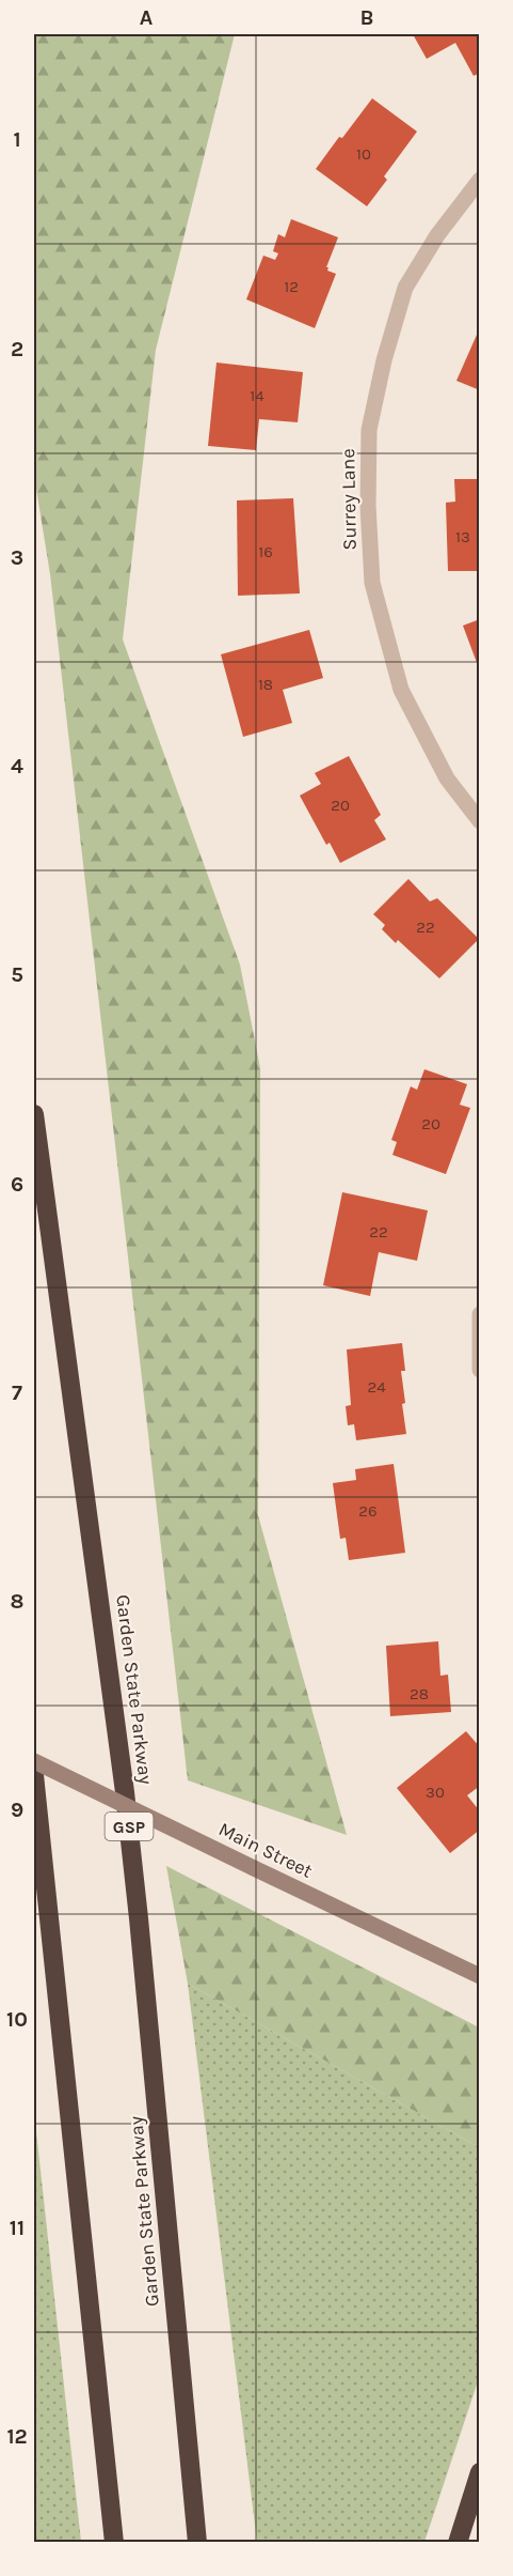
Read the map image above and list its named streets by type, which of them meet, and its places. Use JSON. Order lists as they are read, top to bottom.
{
  "streets": {
    "highway": ["Garden State Parkway", "GSP"],
    "main road": ["Main Street"],
    "street": ["Surrey Lane"]
  },
  "house_numbers": [
    "10",
    "12",
    "14",
    "13",
    "16",
    "18",
    "20",
    "22",
    "20",
    "22",
    "24",
    "26",
    "28",
    "30"
  ],
  "grid": {
    "columns": ["A", "B"],
    "rows": [
      "1",
      "2",
      "3",
      "4",
      "5",
      "6",
      "7",
      "8",
      "9",
      "10",
      "11",
      "12"
    ]
  }
}
